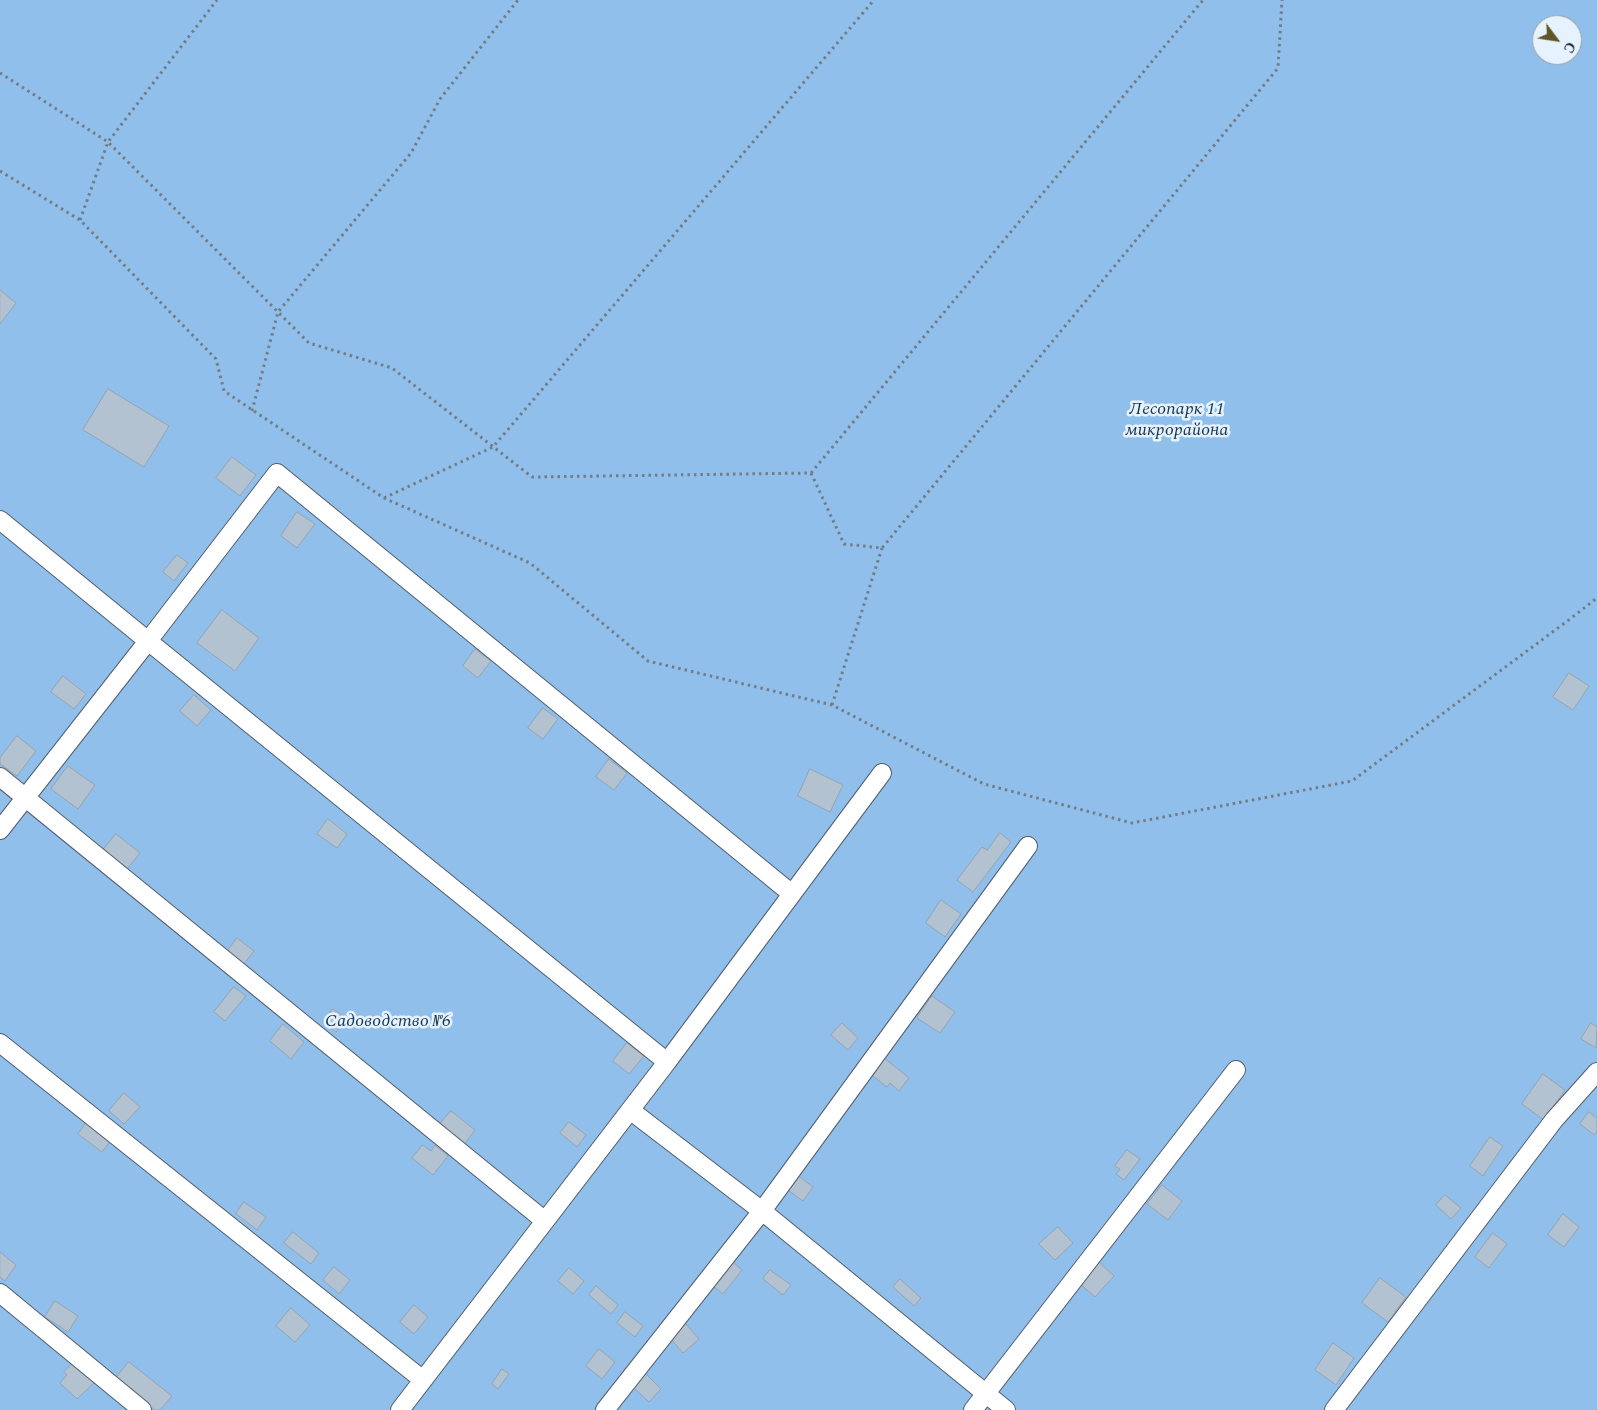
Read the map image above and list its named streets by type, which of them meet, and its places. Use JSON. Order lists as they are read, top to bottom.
{
  "parks": ["Лесопарк 11 микрорайона", "Садоводство №6"],
  "north": "bottom right"
}
